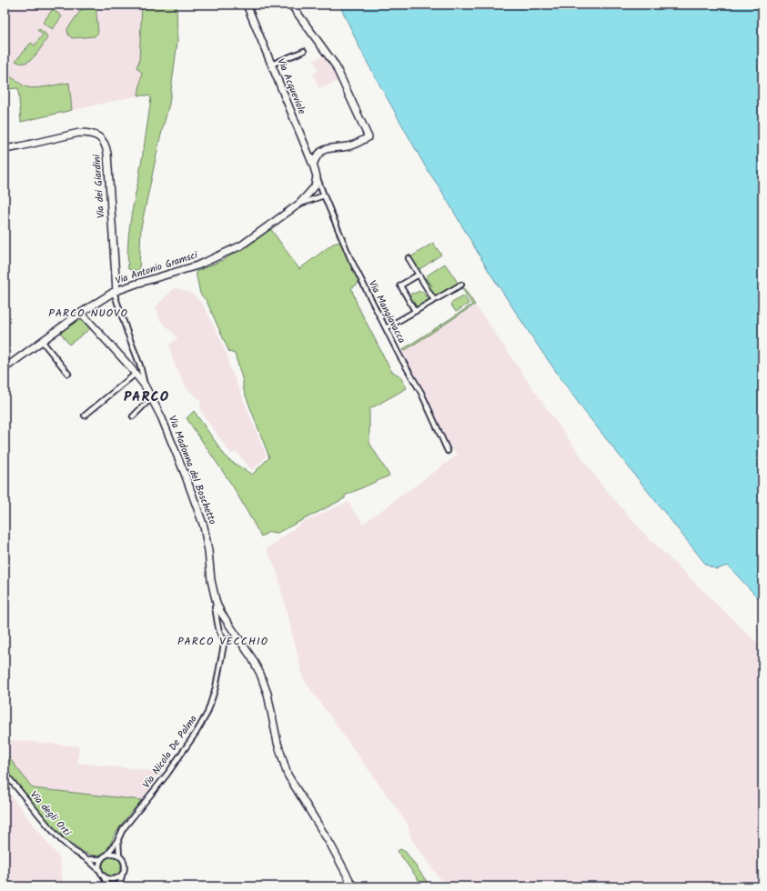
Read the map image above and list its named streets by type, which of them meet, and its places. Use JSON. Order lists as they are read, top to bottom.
{
  "streets": {
    "main road": [
      "Via Acqueviole",
      "Via dei Giardini",
      "Via Antonio Gramsci",
      "Via Madonna del Boschetto"
    ],
    "street": ["Via Mangiavacca", "Via Nicola De Palma", "Via degli Orti"]
  },
  "crossings": [
    ["Via Acqueviole", "Via Antonio Gramsci"],
    ["Via Acqueviole", "Via Mangiavacca"],
    ["Via dei Giardini", "Via Antonio Gramsci"],
    ["Via Antonio Gramsci", "Via Mangiavacca"],
    ["Via Antonio Gramsci", "Via Madonna del Boschetto"],
    ["Via Nicola De Palma", "Via degli Orti"]
  ],
  "districts": ["PARCO NUOVO", "PARCO", "PARCO VECCHIO"]
}
